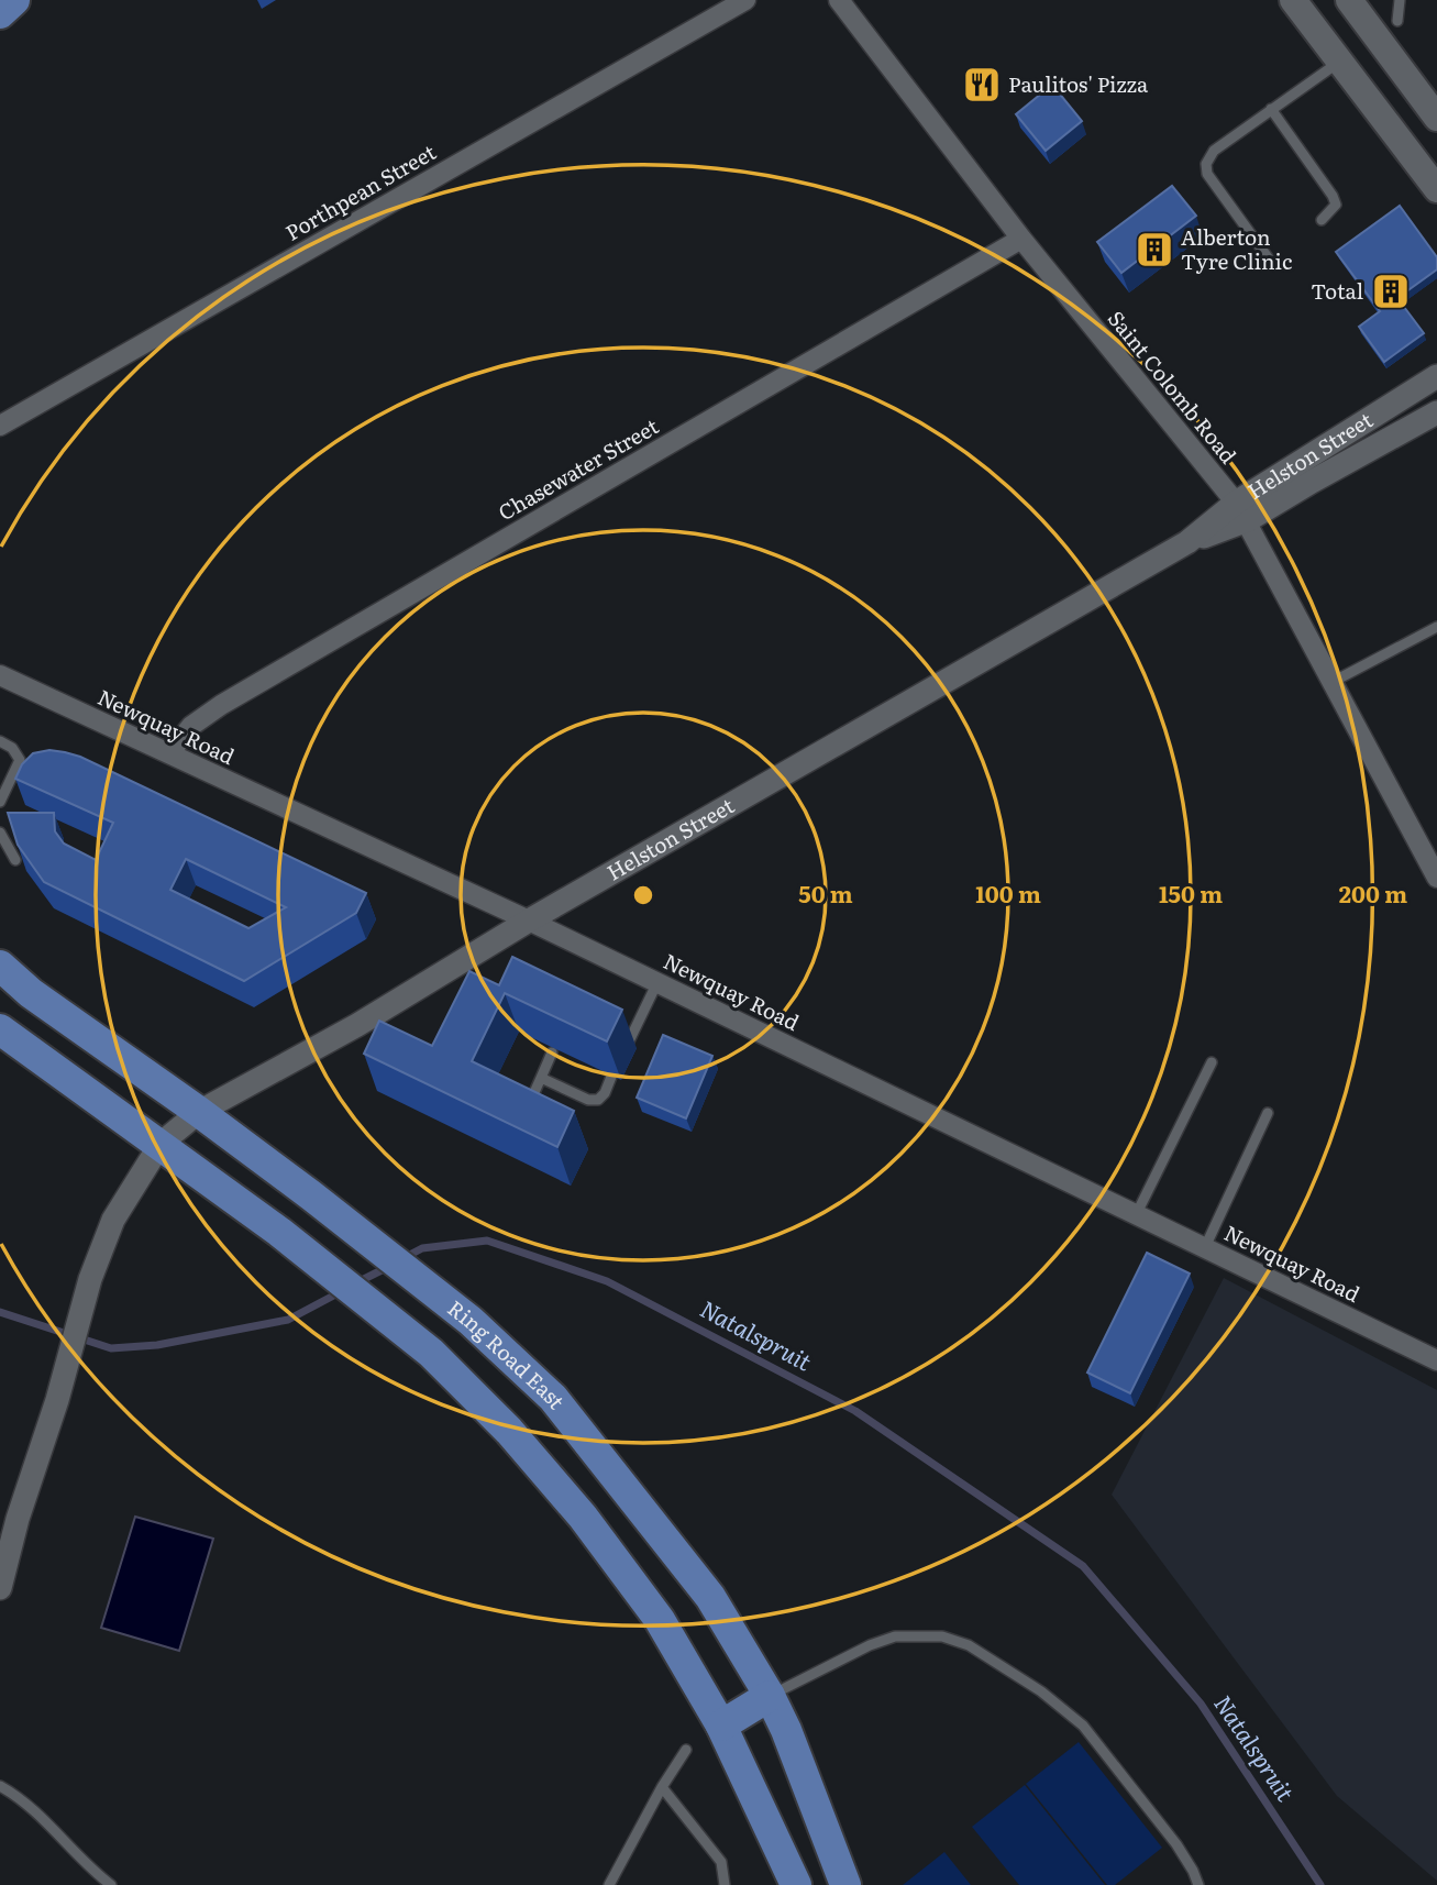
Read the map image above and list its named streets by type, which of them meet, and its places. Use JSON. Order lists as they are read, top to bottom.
{
  "streets": {
    "main road": ["Ring Road East"],
    "street": [
      "Porthpean Street",
      "Saint Colomb Road",
      "Helston Street",
      "Chasewater Street",
      "Newquay Road"
    ]
  },
  "crossings": [
    ["Saint Colomb Road", "Helston Street"],
    ["Saint Colomb Road", "Chasewater Street"],
    ["Helston Street", "Newquay Road"],
    ["Helston Street", "Ring Road East"],
    ["Chasewater Street", "Newquay Road"]
  ],
  "water": ["Natalspruit"],
  "places": {
    "restaurant": ["Paulitos' Pizza"],
    "building": ["Alberton Tyre Clinic", "Total"]
  },
  "rings": [
    "50 m",
    "100 m",
    "150 m",
    "200 m"
  ]
}
